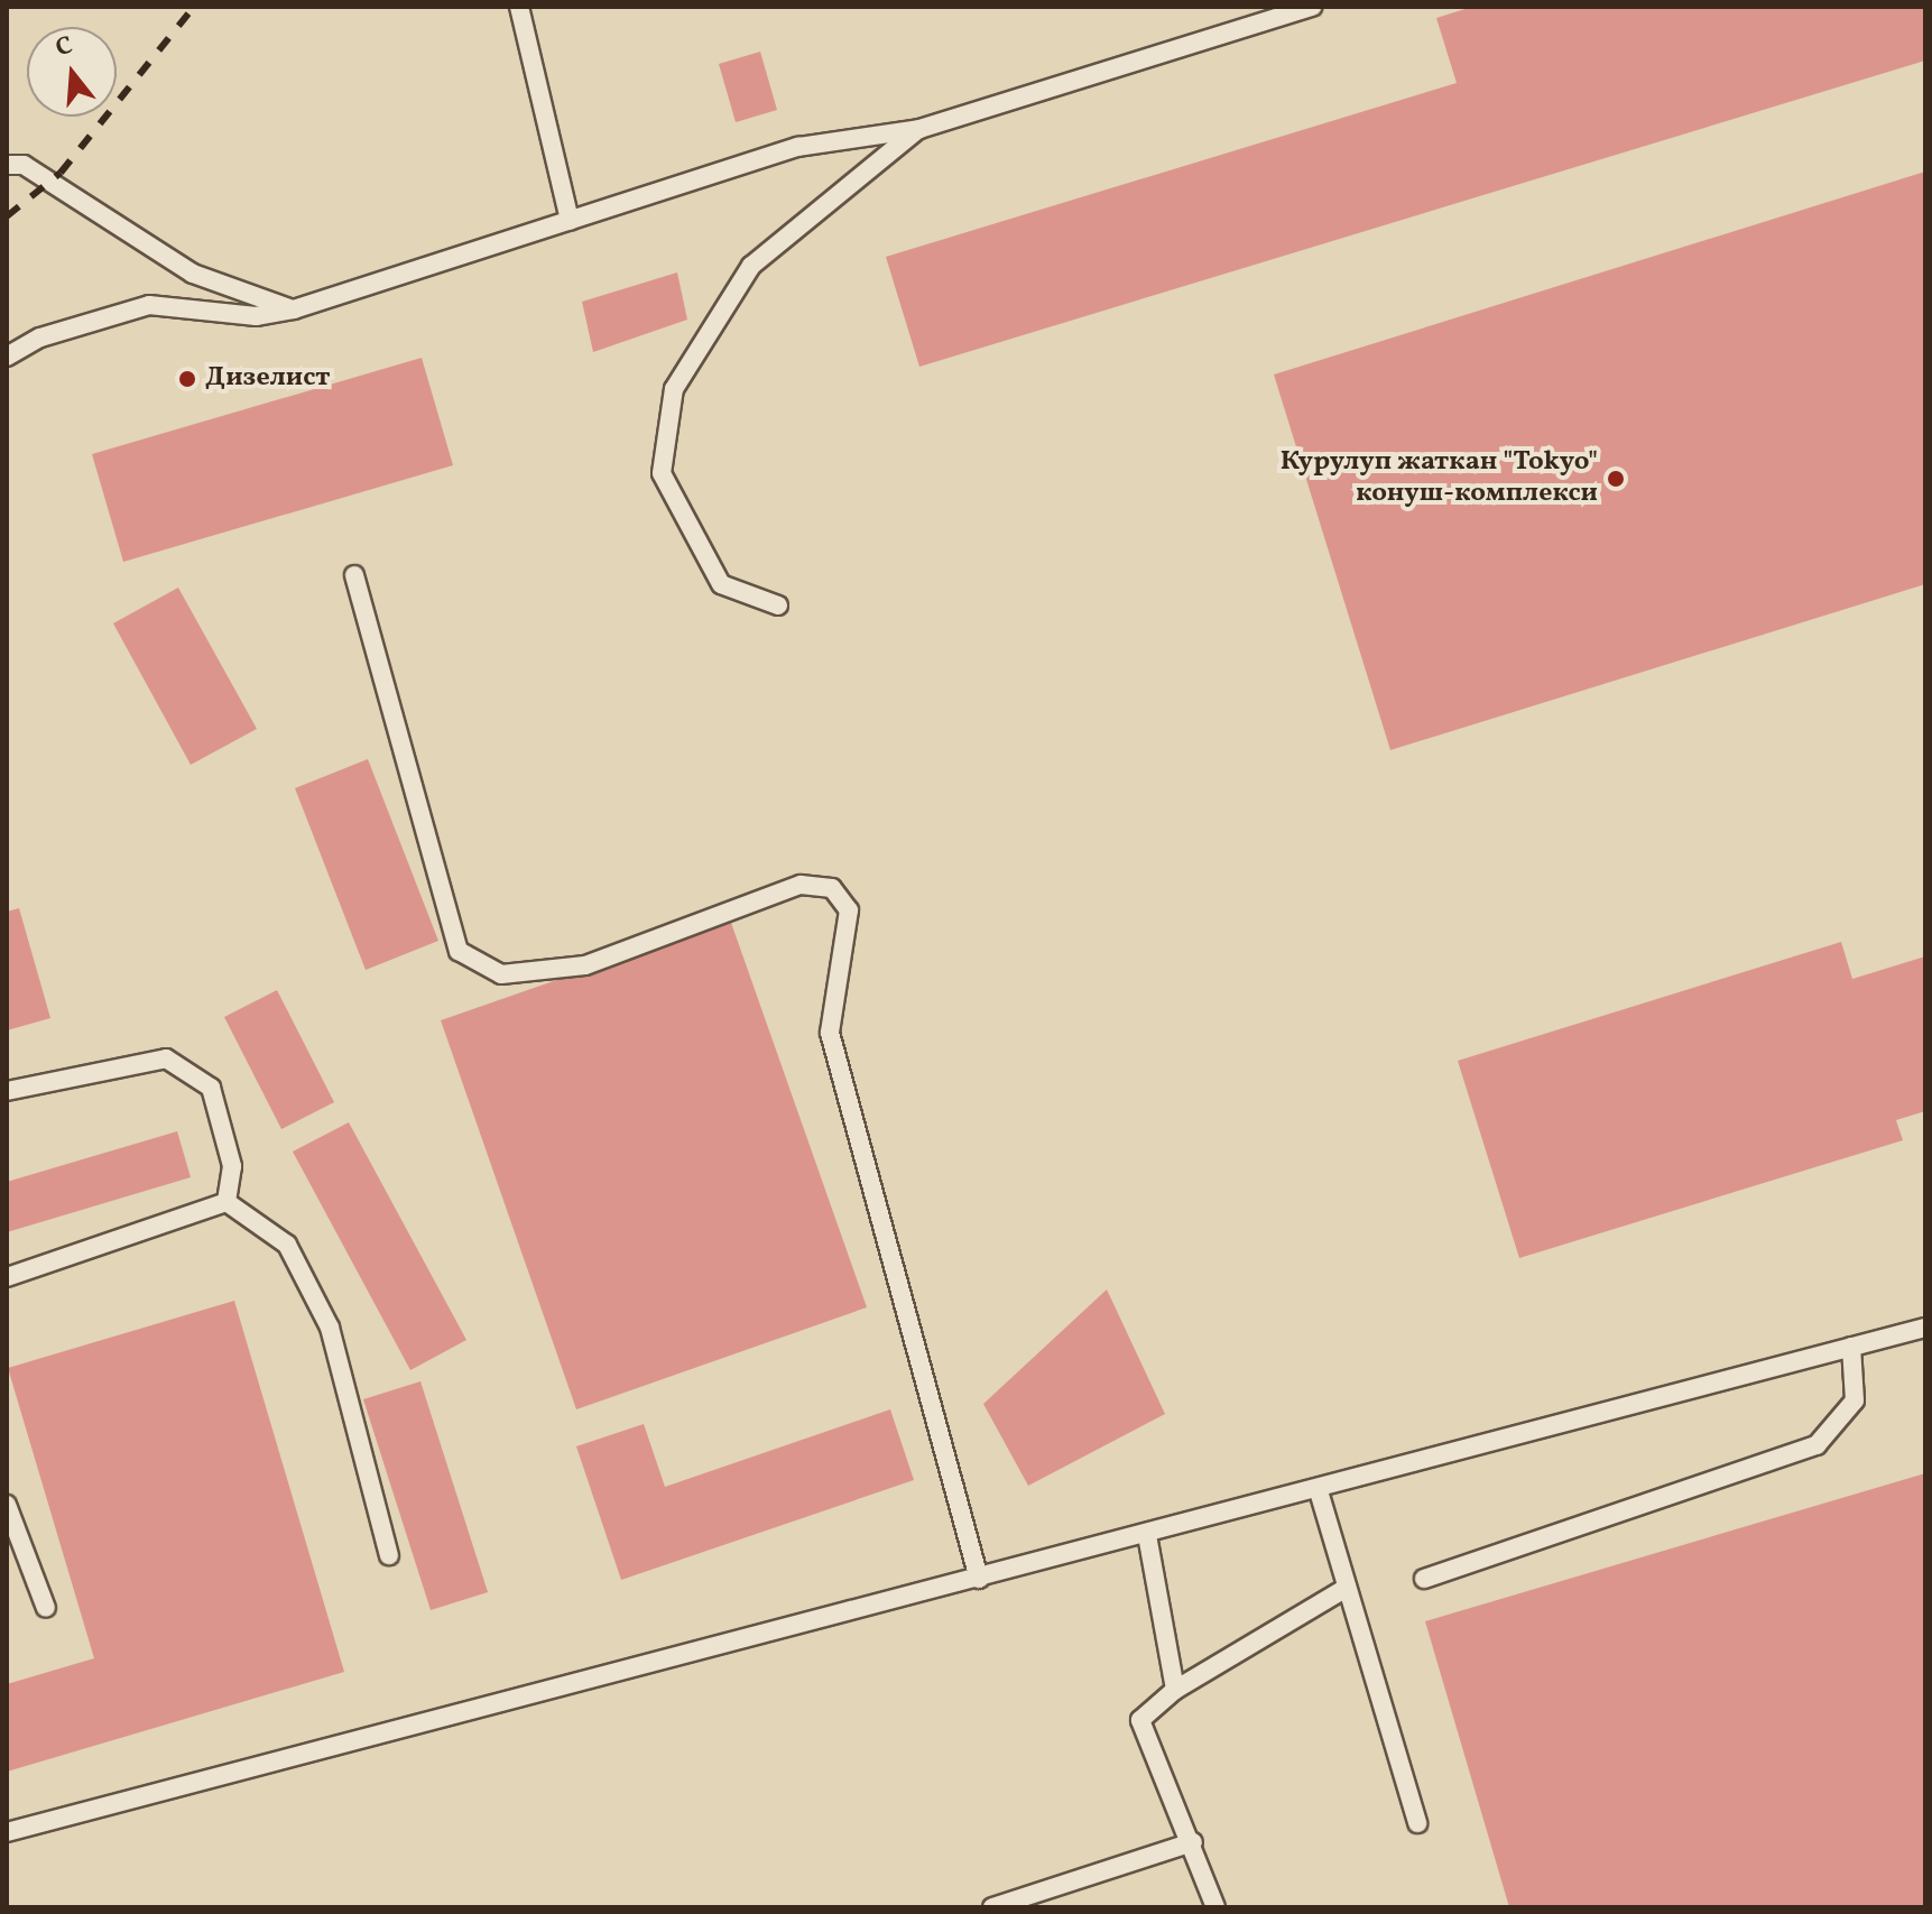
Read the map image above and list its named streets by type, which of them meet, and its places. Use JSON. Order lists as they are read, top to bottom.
{
  "places": ["Дизелист", "Курулуп жаткан \"Tokyo\" конуш-комплекси"],
  "north": "top"
}
